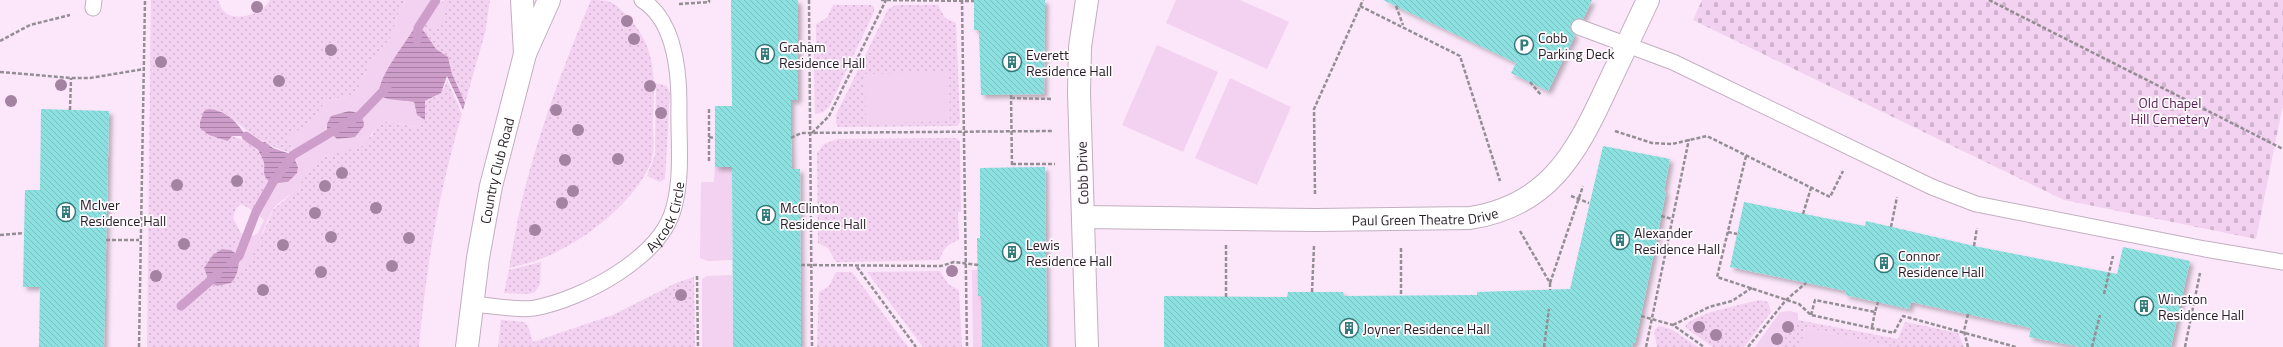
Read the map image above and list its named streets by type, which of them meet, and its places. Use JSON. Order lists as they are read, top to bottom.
{
  "streets": {
    "street": ["Country Club Road", "Cobb Drive", "Paul Green Theatre Drive"],
    "lane": ["Aycock Circle"]
  },
  "crossings": [
    ["Country Club Road", "Aycock Circle"],
    ["Cobb Drive", "Paul Green Theatre Drive"]
  ],
  "parks": ["Old Chapel Hill Cemetery"],
  "places": {
    "parking": ["Cobb Parking Deck"],
    "building": [
      "Graham Residence Hall",
      "Everett Residence Hall",
      "McIver Residence Hall",
      "McClinton Residence Hall",
      "Alexander Residence Hall",
      "Lewis Residence Hall",
      "Connor Residence Hall",
      "Winston Residence Hall",
      "Joyner Residence Hall"
    ]
  }
}
